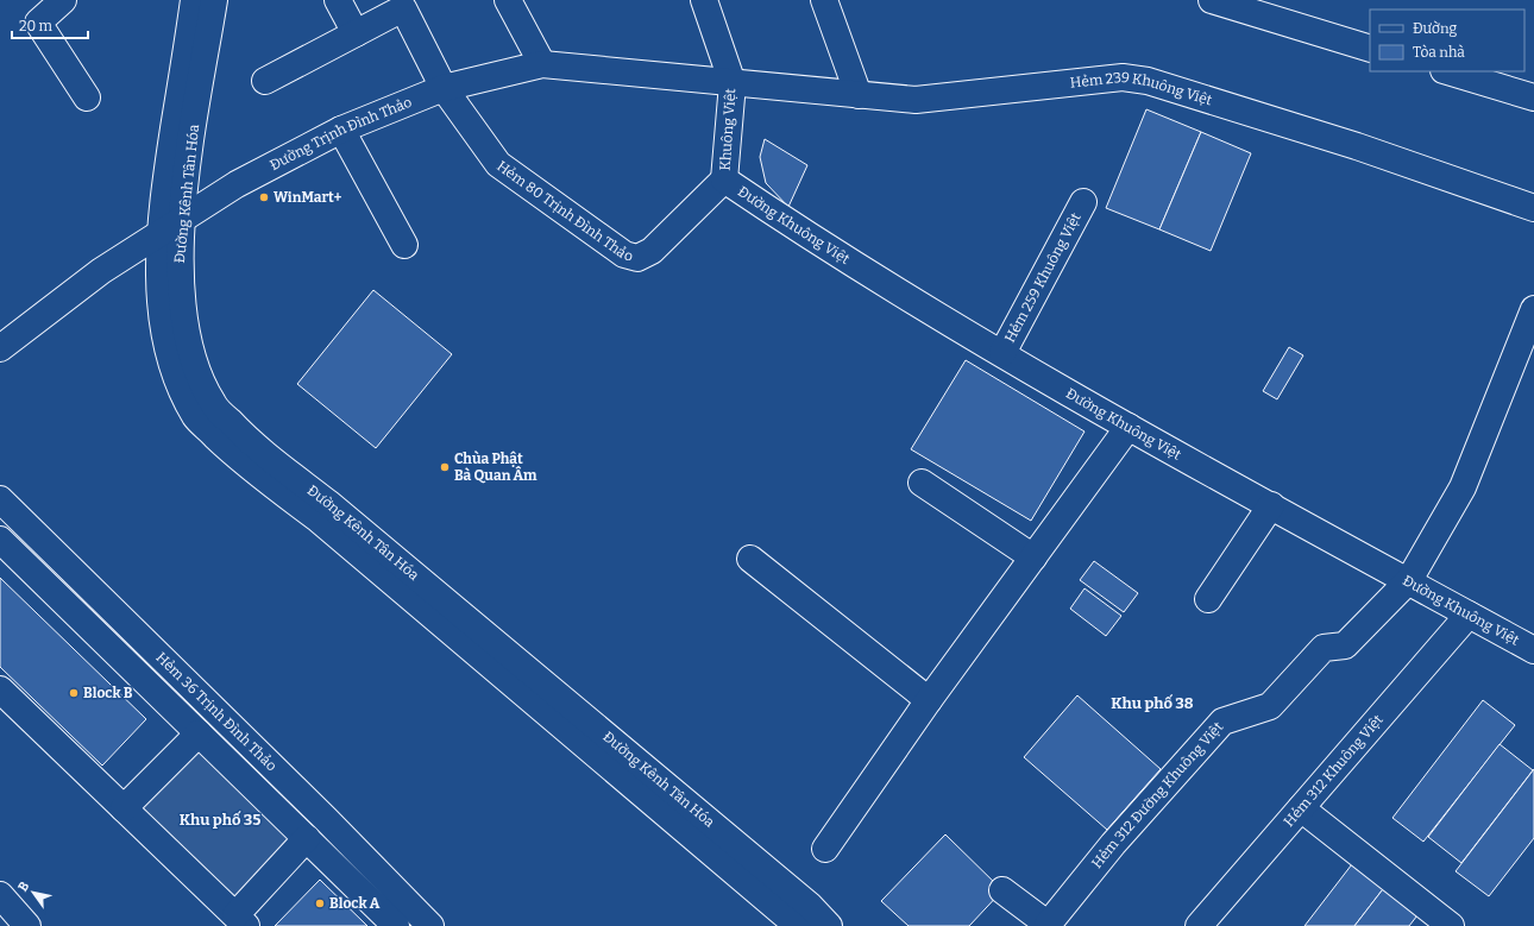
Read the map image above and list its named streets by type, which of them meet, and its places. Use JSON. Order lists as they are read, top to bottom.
{
  "streets": {
    "street": [
      "Hẻm 239 Khuông Việt",
      "Khuông Việt",
      "Đường Trịnh Đình Thảo",
      "Đường Kênh Tân Hóa",
      "Hẻm 80 Trịnh Đình Thảo",
      "Đường Khuông Việt",
      "Hẻm 259 Khuông Việt",
      "Hẻm 36 Trịnh Đình Thảo",
      "Hẻm 312 Khuông Việt",
      "Hẻm 312 Đường Khuông Việt"
    ]
  },
  "crossings": [
    ["Hẻm 239 Khuông Việt", "Khuông Việt"],
    ["Hẻm 239 Khuông Việt", "Đường Trịnh Đình Thảo"],
    ["Khuông Việt", "Đường Trịnh Đình Thảo"],
    ["Khuông Việt", "Hẻm 80 Trịnh Đình Thảo"],
    ["Khuông Việt", "Đường Khuông Việt"],
    ["Đường Trịnh Đình Thảo", "Đường Kênh Tân Hóa"],
    ["Đường Trịnh Đình Thảo", "Hẻm 80 Trịnh Đình Thảo"],
    ["Hẻm 80 Trịnh Đình Thảo", "Đường Khuông Việt"],
    ["Đường Khuông Việt", "Hẻm 259 Khuông Việt"],
    ["Đường Khuông Việt", "Hẻm 312 Khuông Việt"],
    ["Đường Khuông Việt", "Hẻm 312 Đường Khuông Việt"]
  ],
  "districts": ["Khu phố 38", "Khu phố 35"],
  "places": [
    "WinMart+",
    "Chùa Phật Bà Quan Âm",
    "Block B",
    "Block A"
  ],
  "legend": ["Đường", "Tòa nhà"],
  "scale_bar": "20 m",
  "north": "top left"
}
